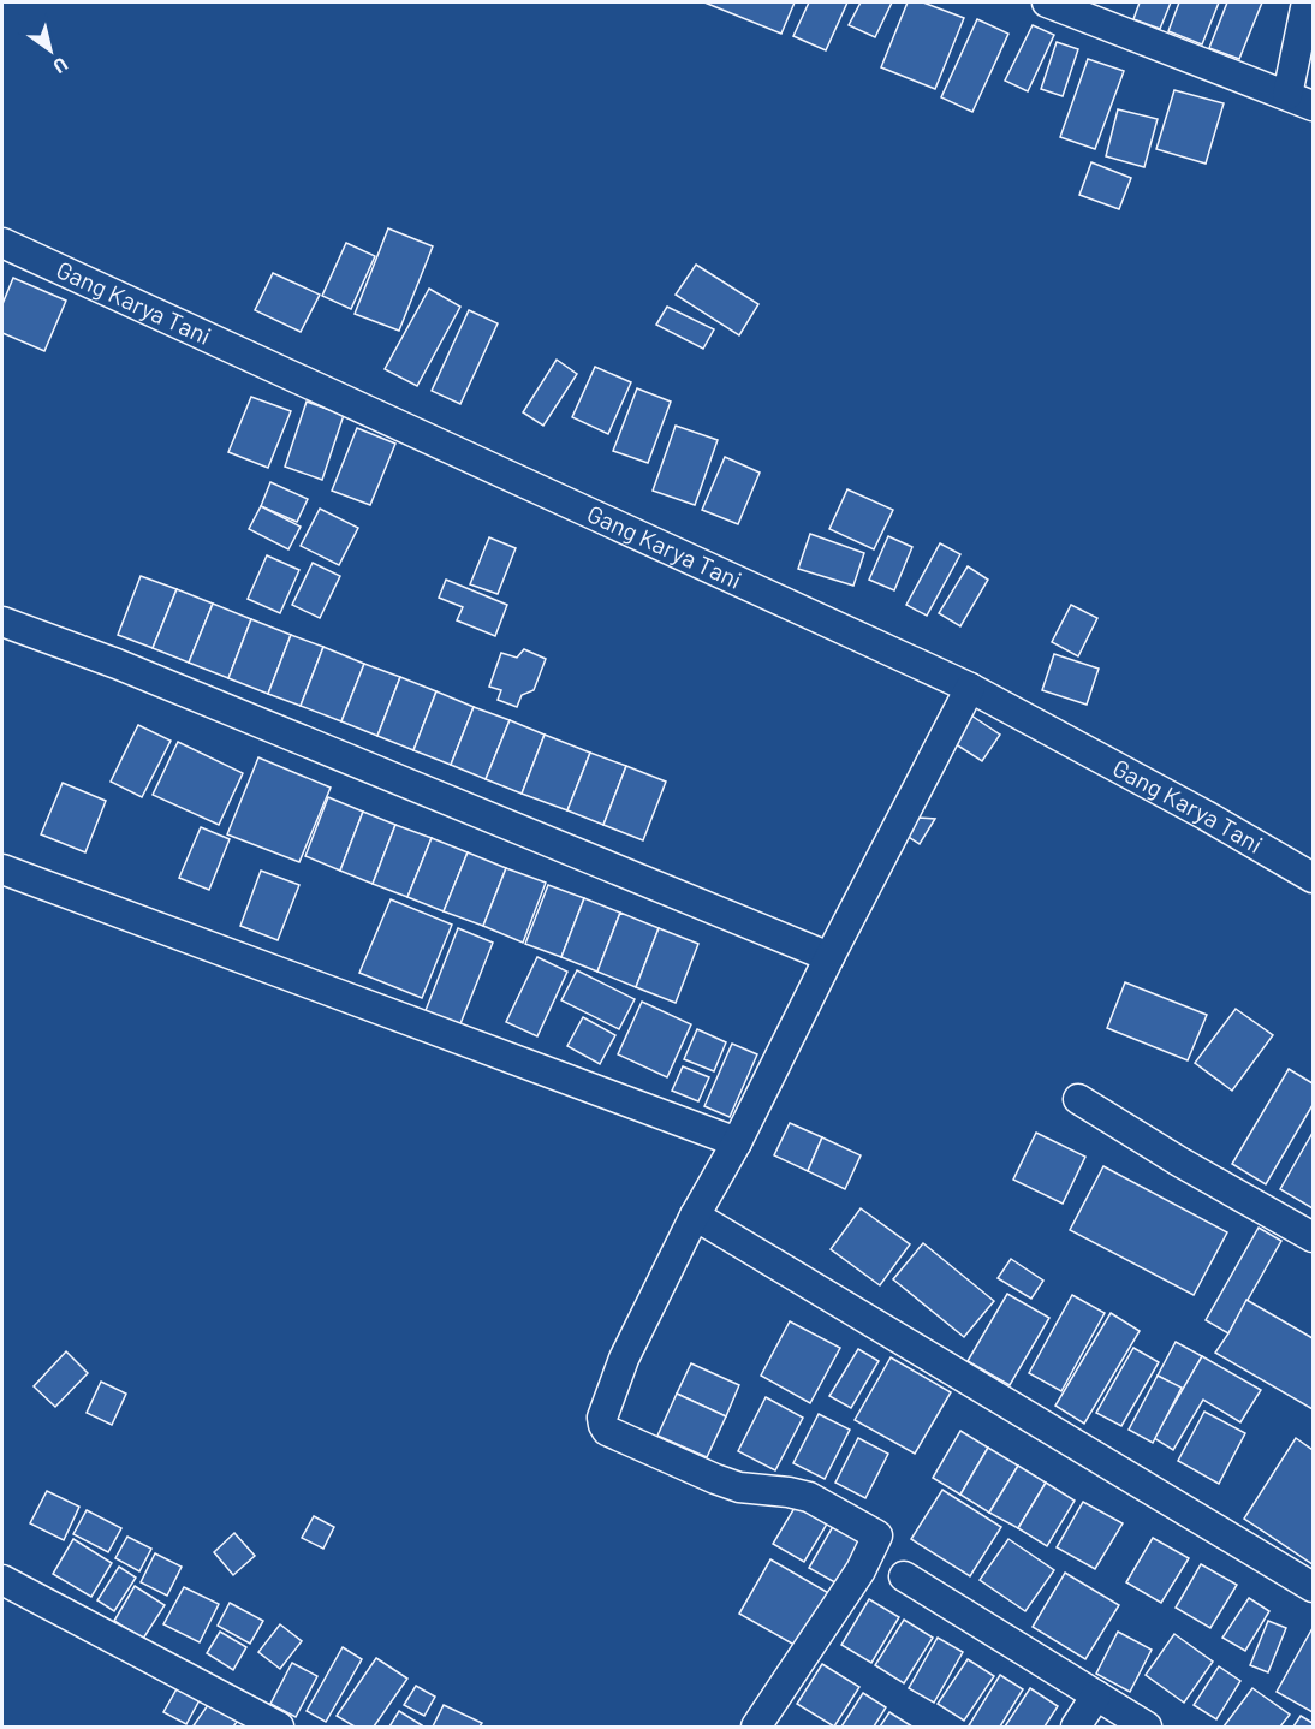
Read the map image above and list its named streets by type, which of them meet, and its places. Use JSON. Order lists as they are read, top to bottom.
{
  "streets": {
    "street": ["Gang Karya Tani"]
  },
  "north": "bottom right"
}
